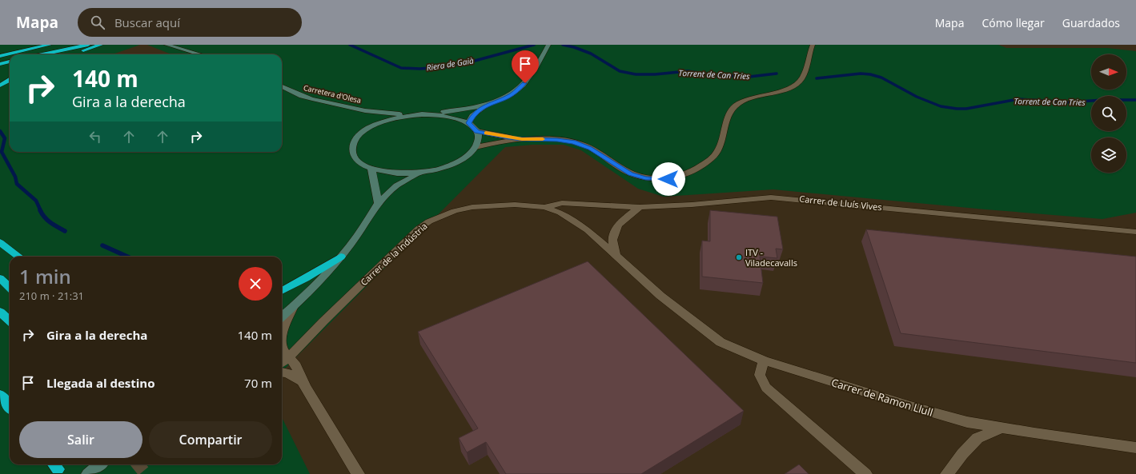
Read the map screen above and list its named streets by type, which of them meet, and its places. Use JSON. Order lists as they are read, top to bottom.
{
  "streets": {
    "street": [
      "Carretera d'Olesa",
      "Carrer de Lluís Vives",
      "Carrer de la Indústria",
      "Carrer de Ramon Llull"
    ]
  },
  "crossings": [
    ["Carrer de Lluís Vives", "Carrer de la Indústria"],
    ["Carrer de Lluís Vives", "Carrer de Ramon Llull"],
    ["Carrer de la Indústria", "Carrer de Ramon Llull"]
  ],
  "water": ["Riera de Gaià", "Torrent de Can Tries"],
  "places": ["ITV - Viladecavalls"],
  "north": "right",
  "page": {
    "header": "Mapa",
    "search": "Buscar aquí",
    "nav": ["Mapa", "Cómo llegar", "Guardados"],
    "turn": ["140 m", "Gira a la derecha"],
    "heading": ["1 min", "210 m · 21:31"],
    "list": [
      {
        "name": "Gira a la derecha",
        "value": "140 m"
      },
      {
        "name": "Llegada al destino",
        "value": "70 m"
      }
    ],
    "buttons": ["Salir", "Compartir"]
  }
}
